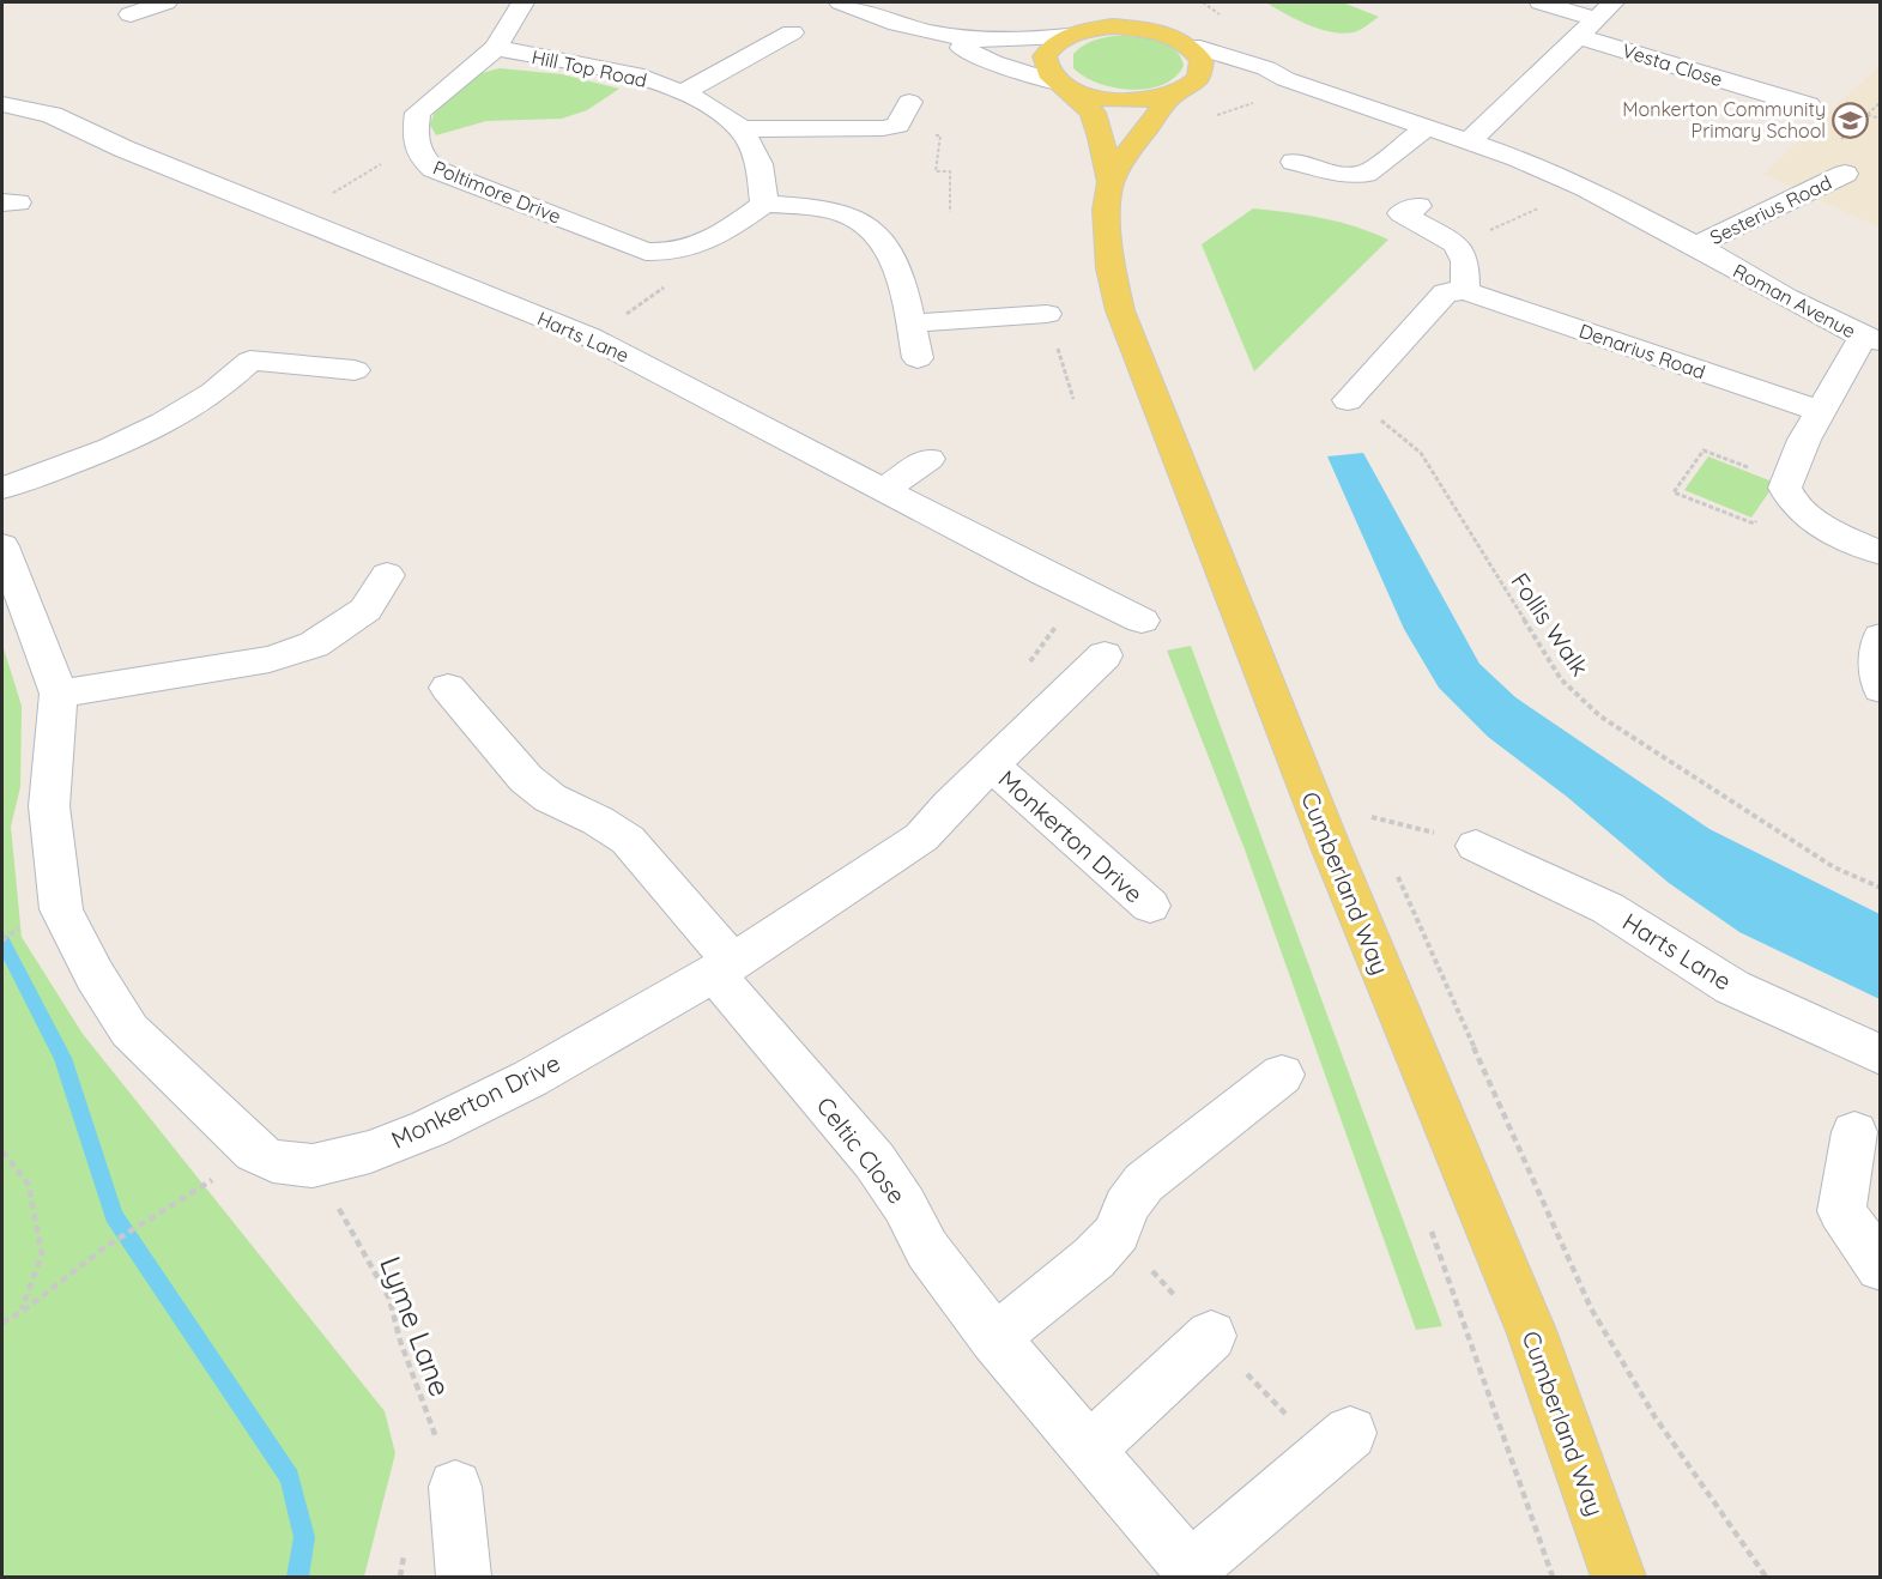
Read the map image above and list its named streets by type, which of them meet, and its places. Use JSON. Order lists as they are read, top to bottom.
{
  "streets": {
    "main road": ["Cumberland Way"],
    "street": [
      "Vesta Close",
      "Hill Top Road",
      "Poltimore Drive",
      "Sesterius Road",
      "Roman Avenue",
      "Harts Lane",
      "Denarius Road",
      "Monkerton Drive",
      "Celtic Close"
    ],
    "path": ["Follis Walk", "Lyme Lane"]
  },
  "crossings": [
    ["Hill Top Road", "Poltimore Drive"],
    ["Sesterius Road", "Roman Avenue"],
    ["Roman Avenue", "Denarius Road"],
    ["Roman Avenue", "Cumberland Way"],
    ["Monkerton Drive", "Celtic Close"],
    ["Monkerton Drive", "Lyme Lane"]
  ],
  "places": {
    "school or university": ["Monkerton Community Primary School"]
  }
}
